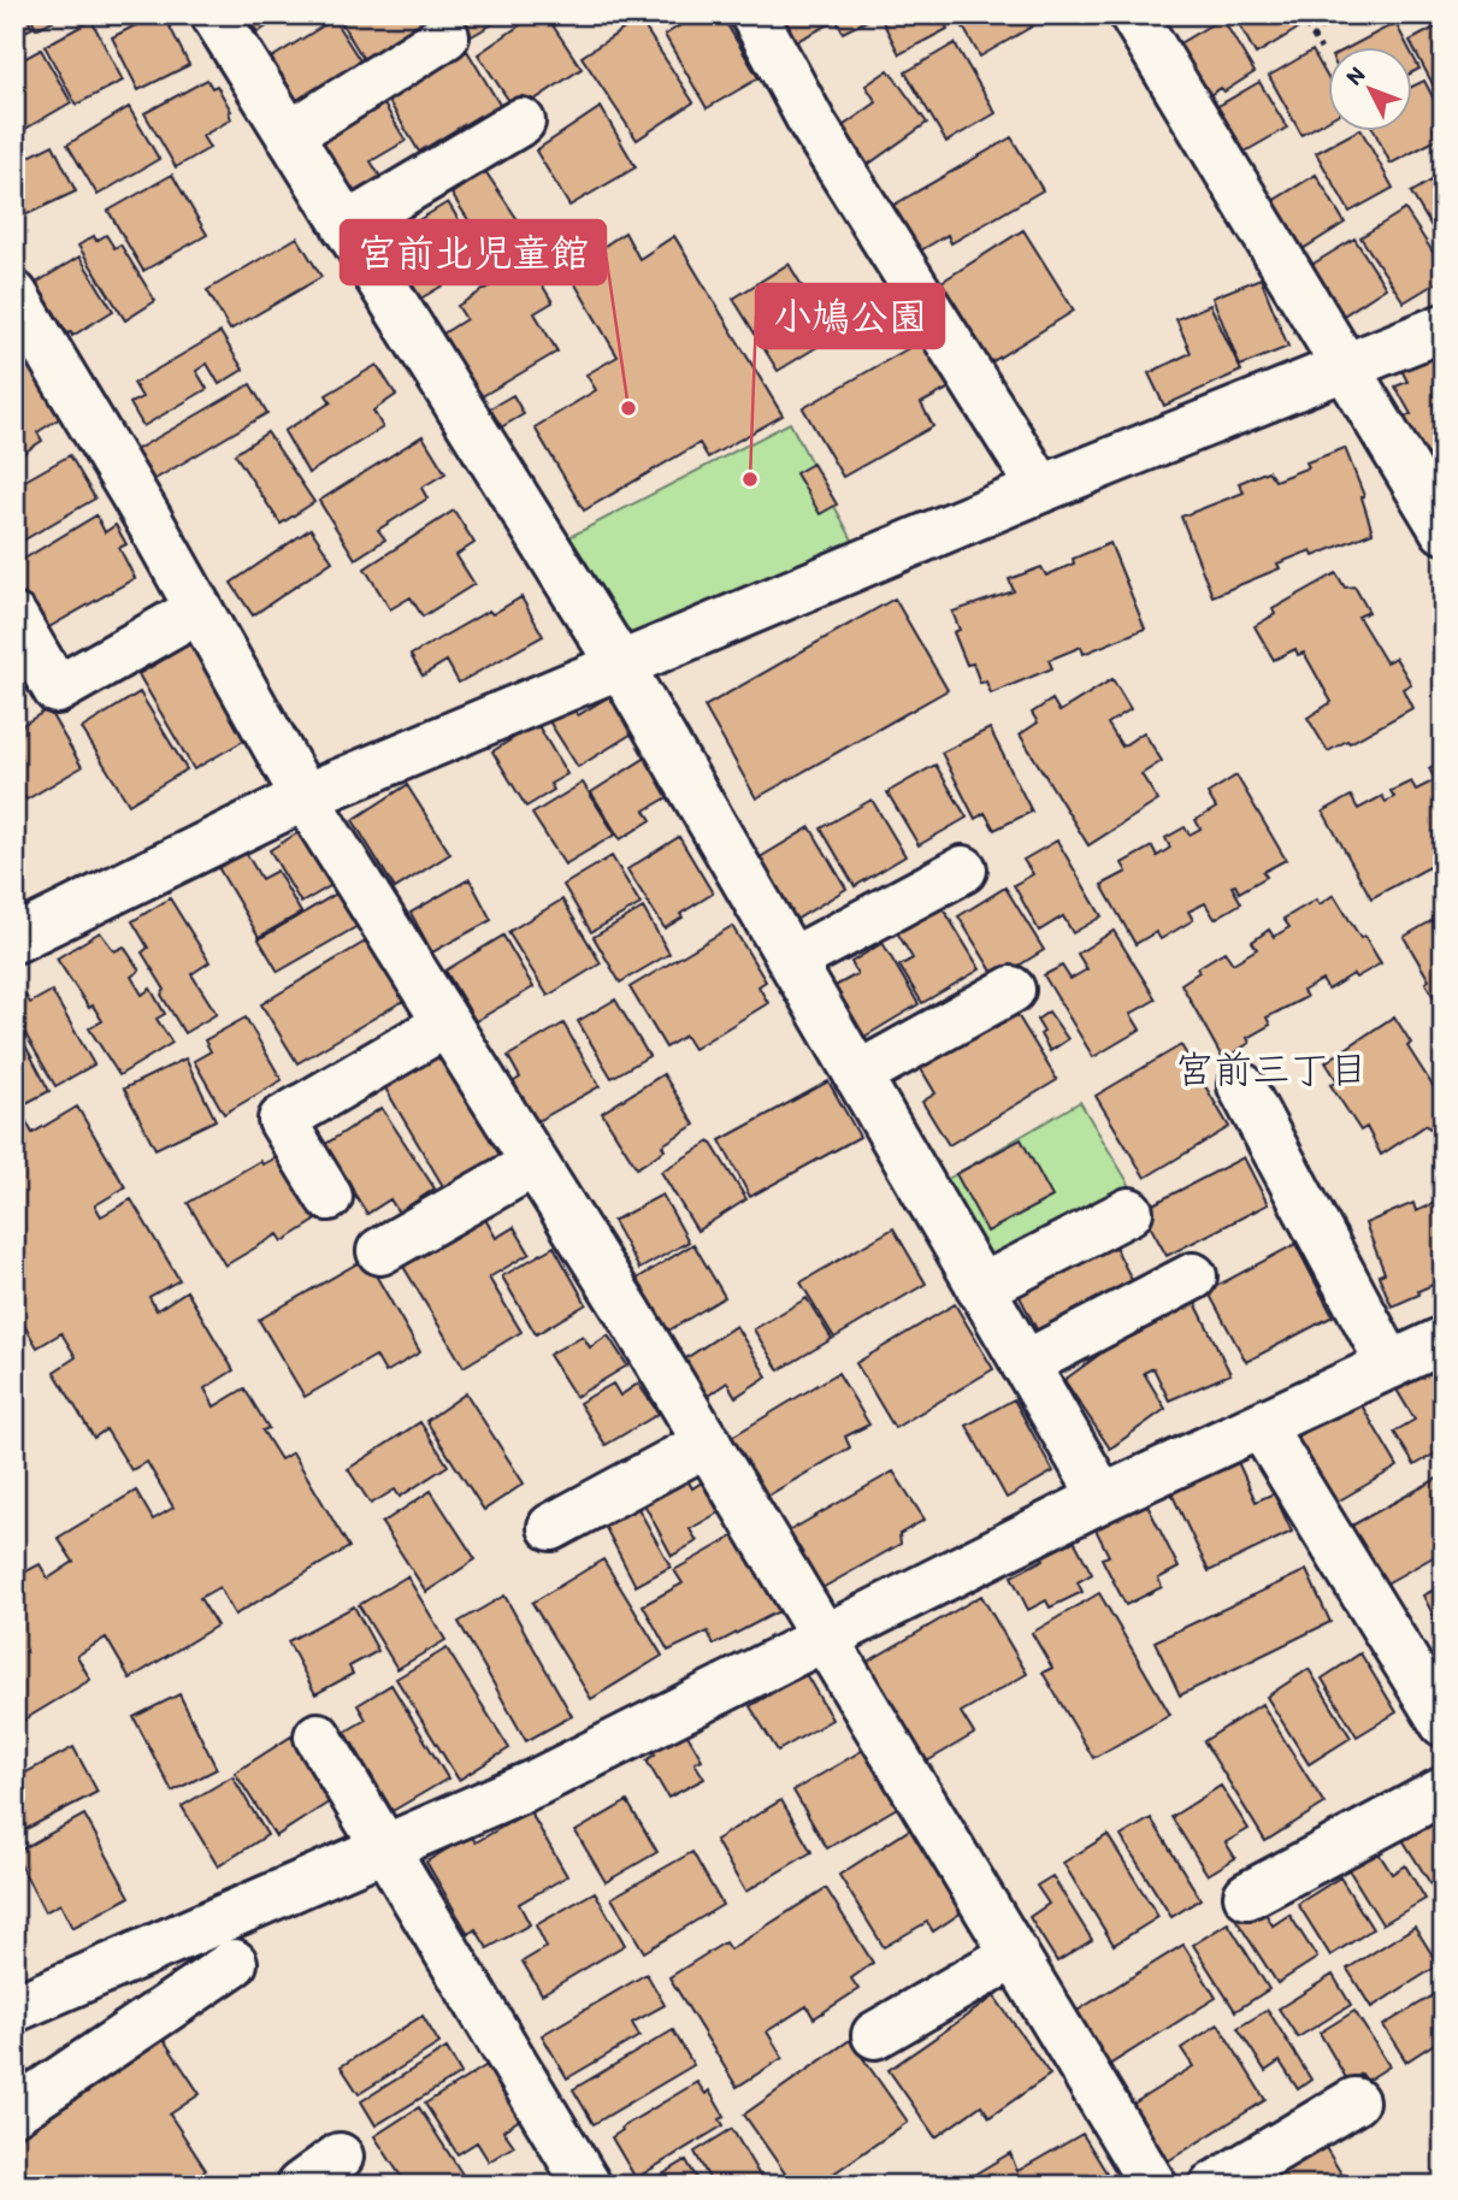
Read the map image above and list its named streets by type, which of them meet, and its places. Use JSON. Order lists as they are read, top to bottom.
{
  "districts": ["宮前三丁目"],
  "places": ["宮前北児童館", "小鳩公園"],
  "north": "top left"
}
